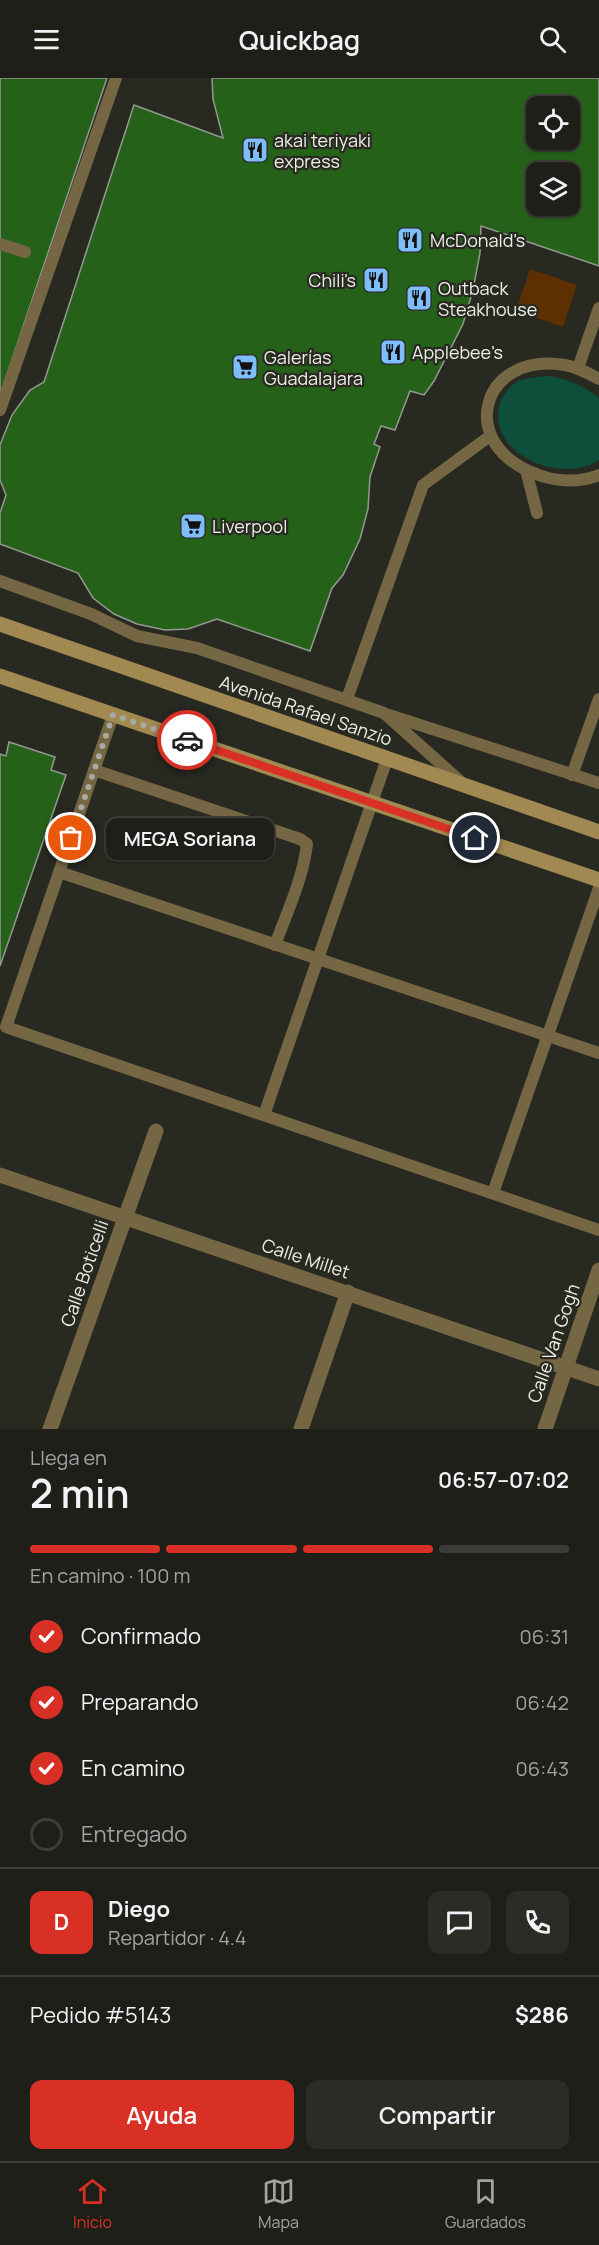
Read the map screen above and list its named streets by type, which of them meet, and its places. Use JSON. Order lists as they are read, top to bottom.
{
  "streets": {
    "main road": ["Avenida Rafael Sanzio"],
    "street": ["Calle Millet", "Calle Boticelli", "Calle Van Gogh"]
  },
  "crossings": [
    ["Calle Millet", "Calle Boticelli"],
    ["Calle Millet", "Calle Van Gogh"]
  ],
  "places": {
    "restaurant": [
      "akai teriyaki express",
      "McDonald's",
      "Chili's",
      "Outback Steakhouse",
      "Applebee's"
    ],
    "supermarket": ["Galerías Guadalajara", "Liverpool"],
    "other": ["MEGA Soriana"]
  },
  "page": {
    "header": "Quickbag",
    "bubble": "MEGA Soriana",
    "heading": ["2 min", "Llega en", "06:57–07:02"],
    "panel": [
      "Diego",
      "Repartidor · 4.4",
      "Pedido #5143",
      "$286"
    ],
    "bar": "En camino · 100 m",
    "list": [
      ["Confirmado", "06:31"],
      ["Preparando", "06:42"],
      ["En camino", "06:43"],
      "Entregado"
    ],
    "round": "D",
    "buttons": ["Ayuda", "Compartir"],
    "tabs": ["Inicio", "Mapa", "Guardados"]
  }
}
